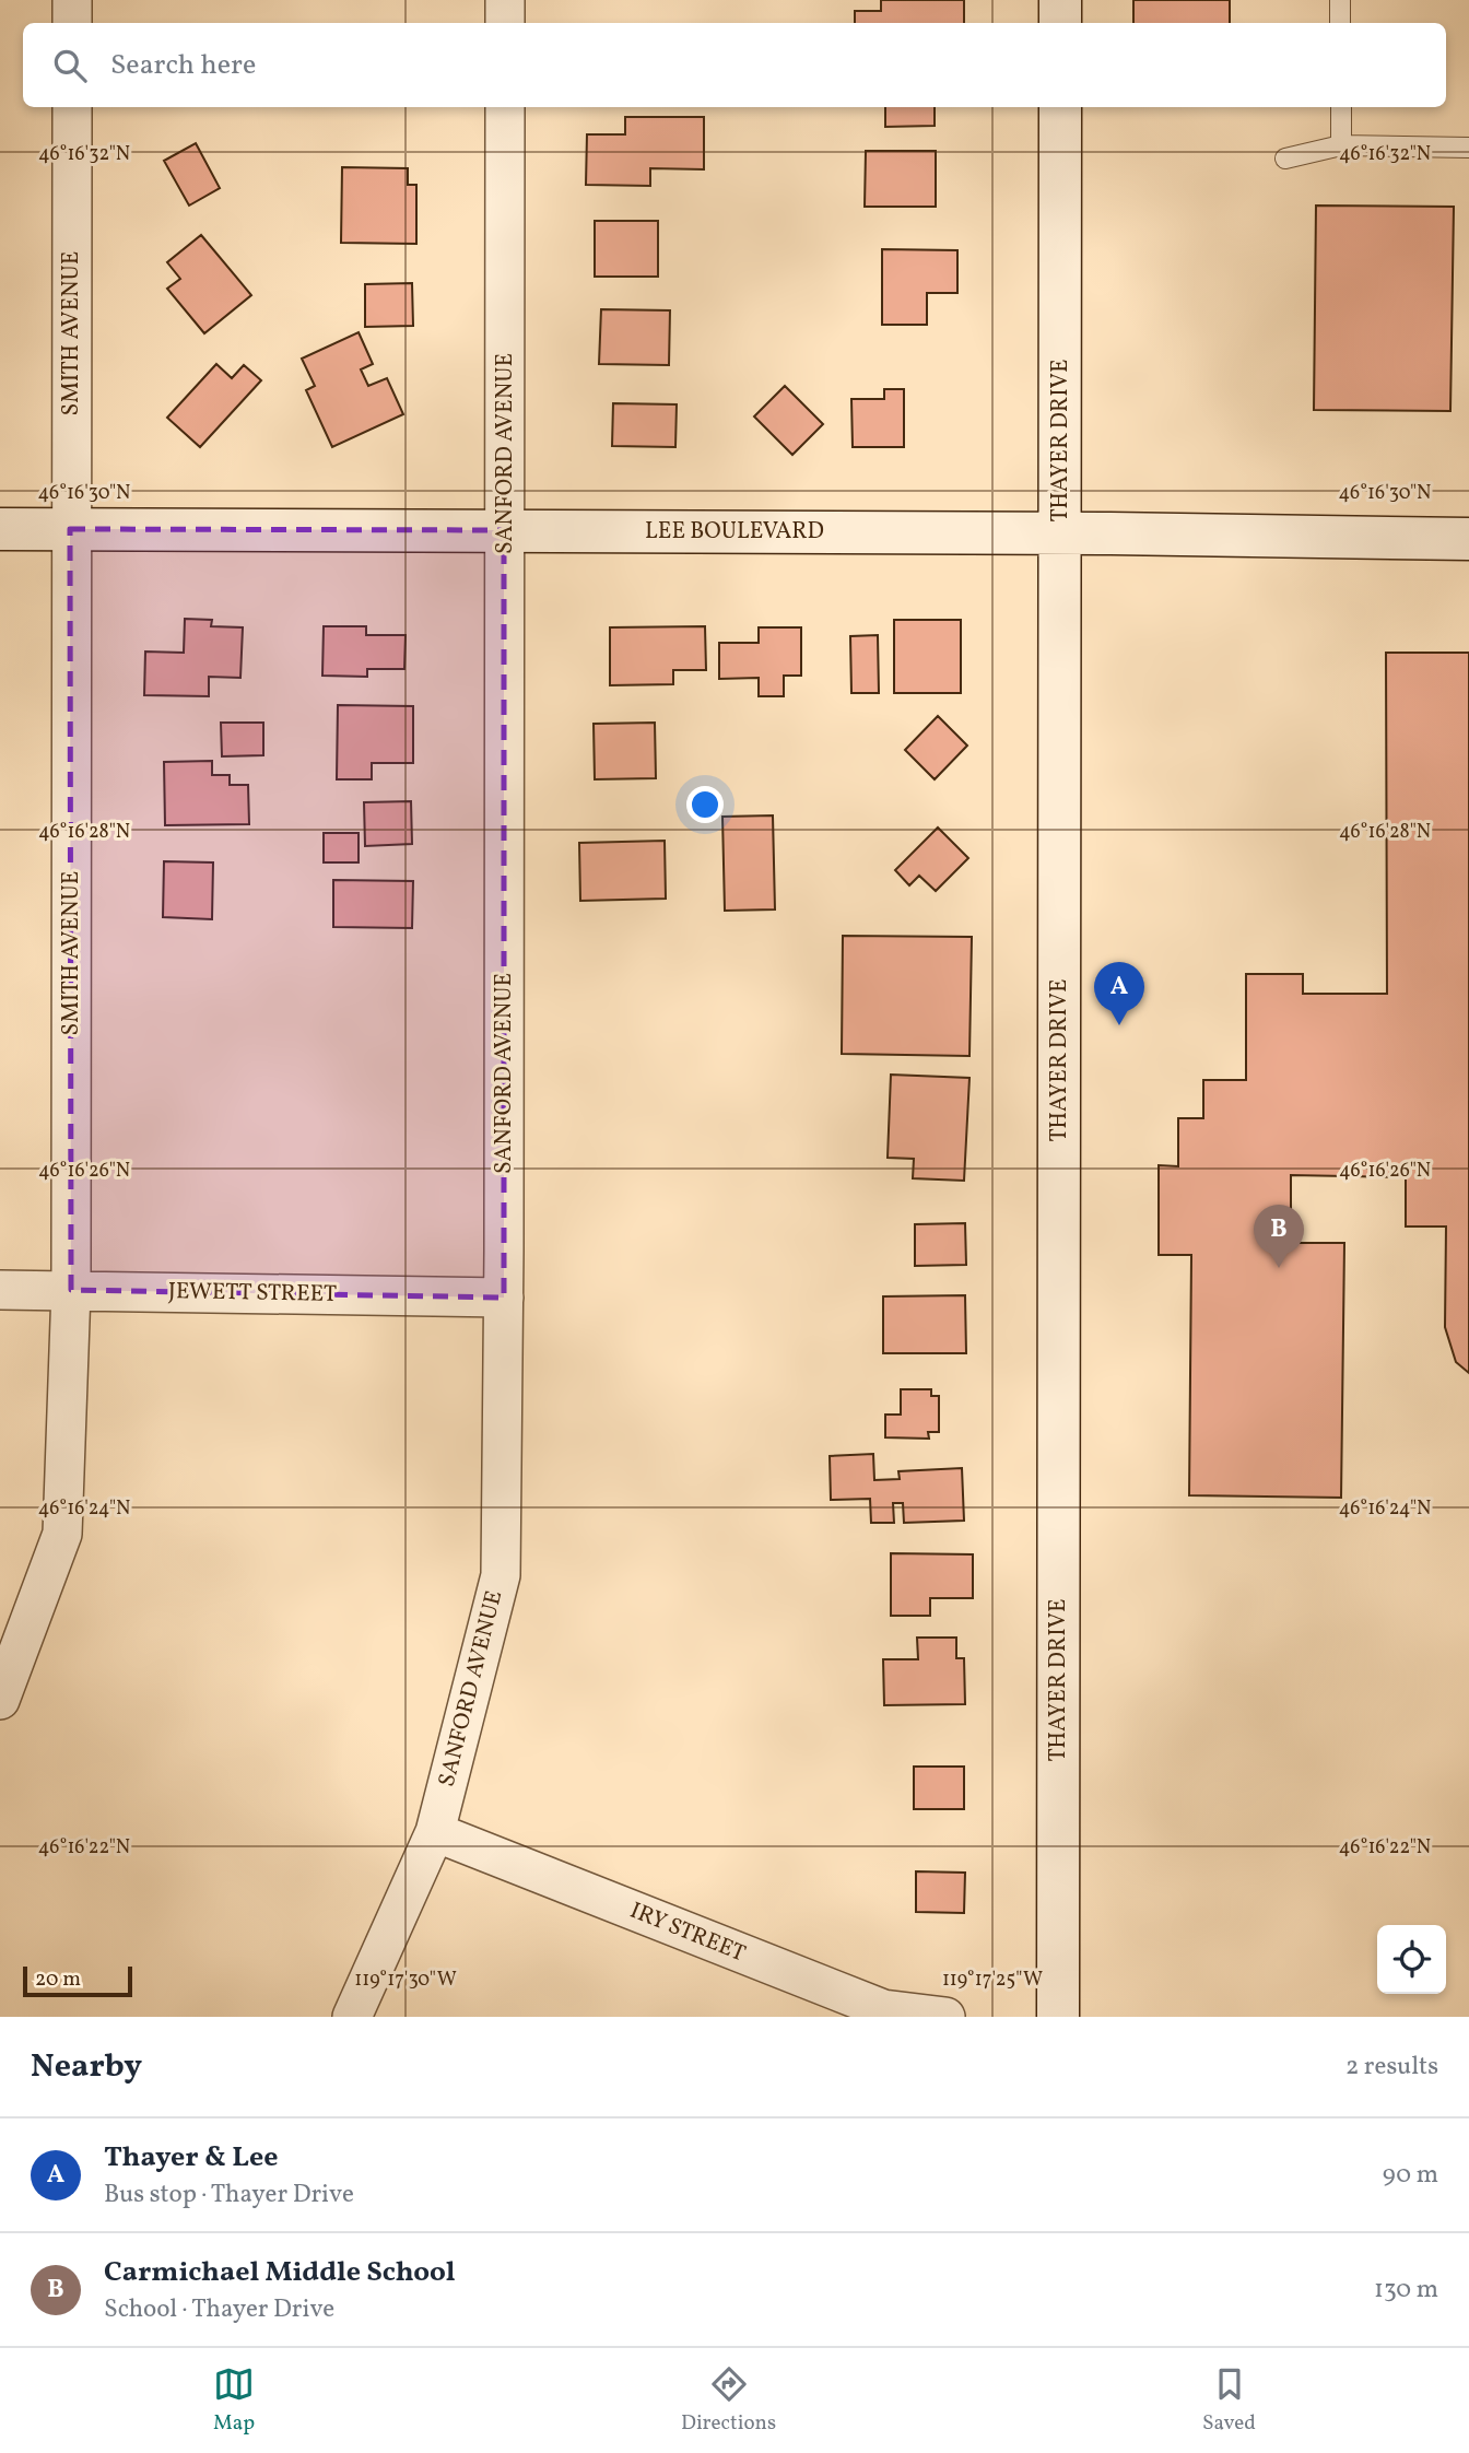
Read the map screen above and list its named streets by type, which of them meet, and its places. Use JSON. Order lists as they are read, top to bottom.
{
  "streets": {
    "street": [
      "SMITH AVENUE",
      "THAYER DRIVE",
      "SANFORD AVENUE",
      "LEE BOULEVARD",
      "JEWETT STREET",
      "IRY STREET"
    ]
  },
  "crossings": [
    ["SMITH AVENUE", "LEE BOULEVARD"],
    ["SMITH AVENUE", "JEWETT STREET"],
    ["THAYER DRIVE", "LEE BOULEVARD"],
    ["SANFORD AVENUE", "LEE BOULEVARD"],
    ["SANFORD AVENUE", "JEWETT STREET"],
    ["SANFORD AVENUE", "IRY STREET"]
  ],
  "scale_bar": "20 m",
  "page": {
    "search": "Search here",
    "pins": ["A", "B"],
    "scale": "20 m",
    "heading": ["Nearby", "2 results"],
    "list": [
      {
        "mark": "A",
        "name": "Thayer & Lee",
        "note": "Bus stop · Thayer Drive",
        "value": "90 m"
      },
      {
        "mark": "B",
        "name": "Carmichael Middle School",
        "note": "School · Thayer Drive",
        "value": "130 m"
      }
    ],
    "nav": ["Map", "Directions", "Saved"]
  },
  "coordinates": [
    "46°16'32\"N",
    "46°16'30\"N",
    "46°16'28\"N",
    "46°16'26\"N",
    "46°16'24\"N",
    "46°16'22\"N",
    "119°17'30\"W",
    "119°17'25\"W"
  ]
}
